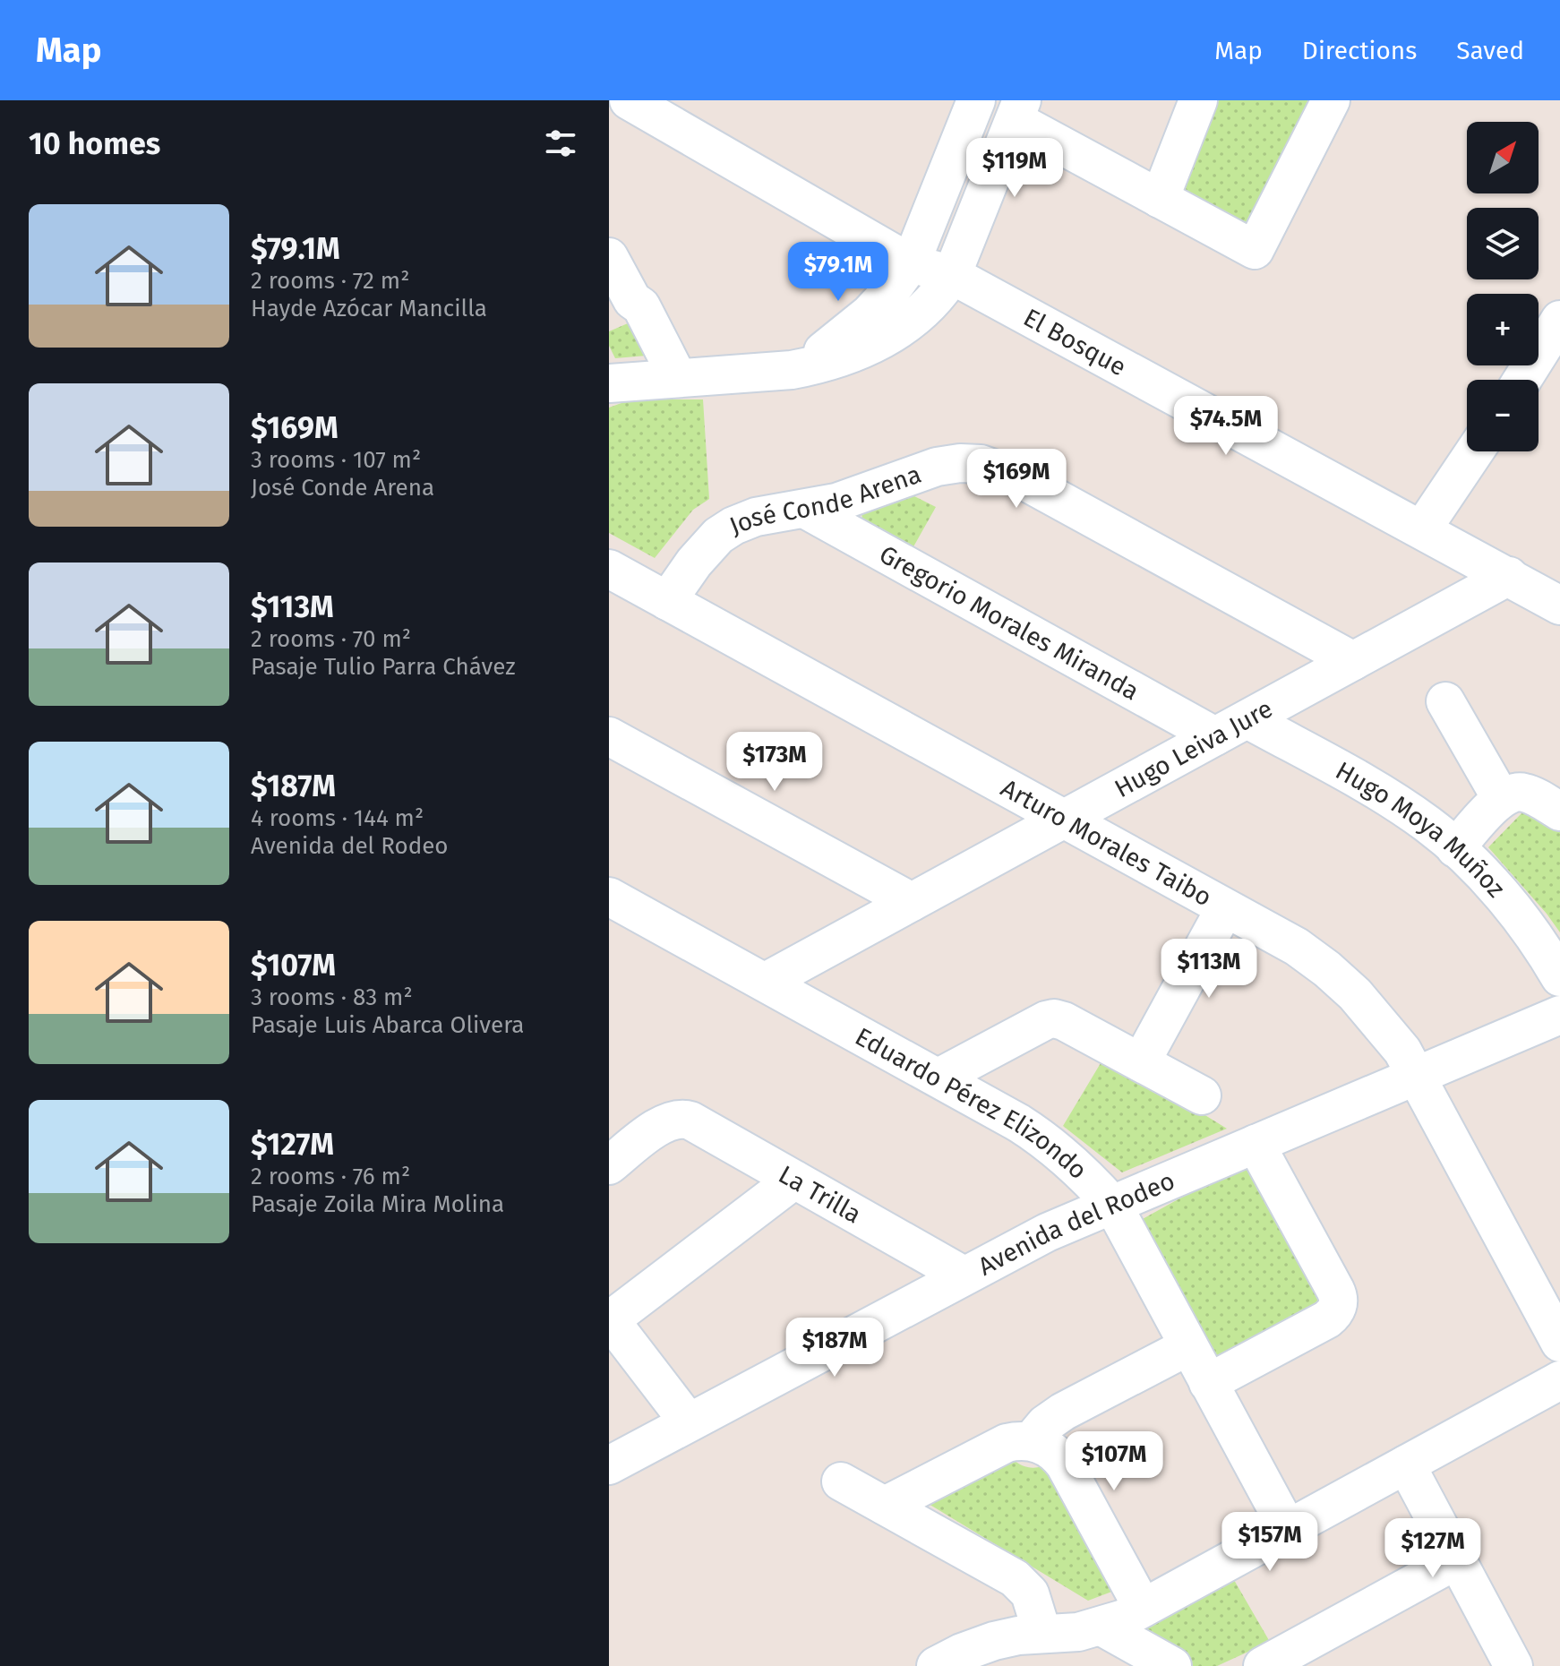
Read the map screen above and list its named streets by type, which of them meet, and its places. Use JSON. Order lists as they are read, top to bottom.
{
  "streets": {
    "street": [
      "El Bosque",
      "José Conde Arena",
      "Gregorio Morales Miranda",
      "Hugo Leiva Jure",
      "Hugo Moya Muñoz",
      "Arturo Morales Taibo",
      "Eduardo Pérez Elizondo",
      "La Trilla",
      "Avenida del Rodeo"
    ]
  },
  "crossings": [
    ["El Bosque", "Hugo Leiva Jure"],
    ["José Conde Arena", "Gregorio Morales Miranda"],
    ["José Conde Arena", "Hugo Leiva Jure"],
    ["José Conde Arena", "Arturo Morales Taibo"],
    ["Gregorio Morales Miranda", "Hugo Leiva Jure"],
    ["Hugo Leiva Jure", "Hugo Moya Muñoz"],
    ["Hugo Leiva Jure", "Arturo Morales Taibo"],
    ["Hugo Leiva Jure", "Eduardo Pérez Elizondo"],
    ["Arturo Morales Taibo", "Avenida del Rodeo"],
    ["Eduardo Pérez Elizondo", "Avenida del Rodeo"],
    ["La Trilla", "Avenida del Rodeo"]
  ],
  "north": "top right",
  "page": {
    "header": "Map",
    "nav": ["Map", "Directions", "Saved"],
    "heading": "10 homes",
    "map_buttons": ["+", "−"],
    "price": [
      "$119M",
      "$79.1M",
      "$74.5M",
      "$169M",
      "$173M",
      "$113M",
      "$187M",
      "$107M",
      "$157M",
      "$127M"
    ],
    "list": [
      {
        "name": "$79.1M",
        "note": "2 rooms · 72 m² · Hayde Azócar Mancilla"
      },
      {
        "name": "$169M",
        "note": "3 rooms · 107 m² · José Conde Arena"
      },
      {
        "name": "$113M",
        "note": "2 rooms · 70 m² · Pasaje Tulio Parra Chávez"
      },
      {
        "name": "$187M",
        "note": "4 rooms · 144 m² · Avenida del Rodeo"
      },
      {
        "name": "$107M",
        "note": "3 rooms · 83 m² · Pasaje Luis Abarca Olivera"
      },
      {
        "name": "$127M",
        "note": "2 rooms · 76 m² · Pasaje Zoila Mira Molina"
      }
    ]
  }
}
